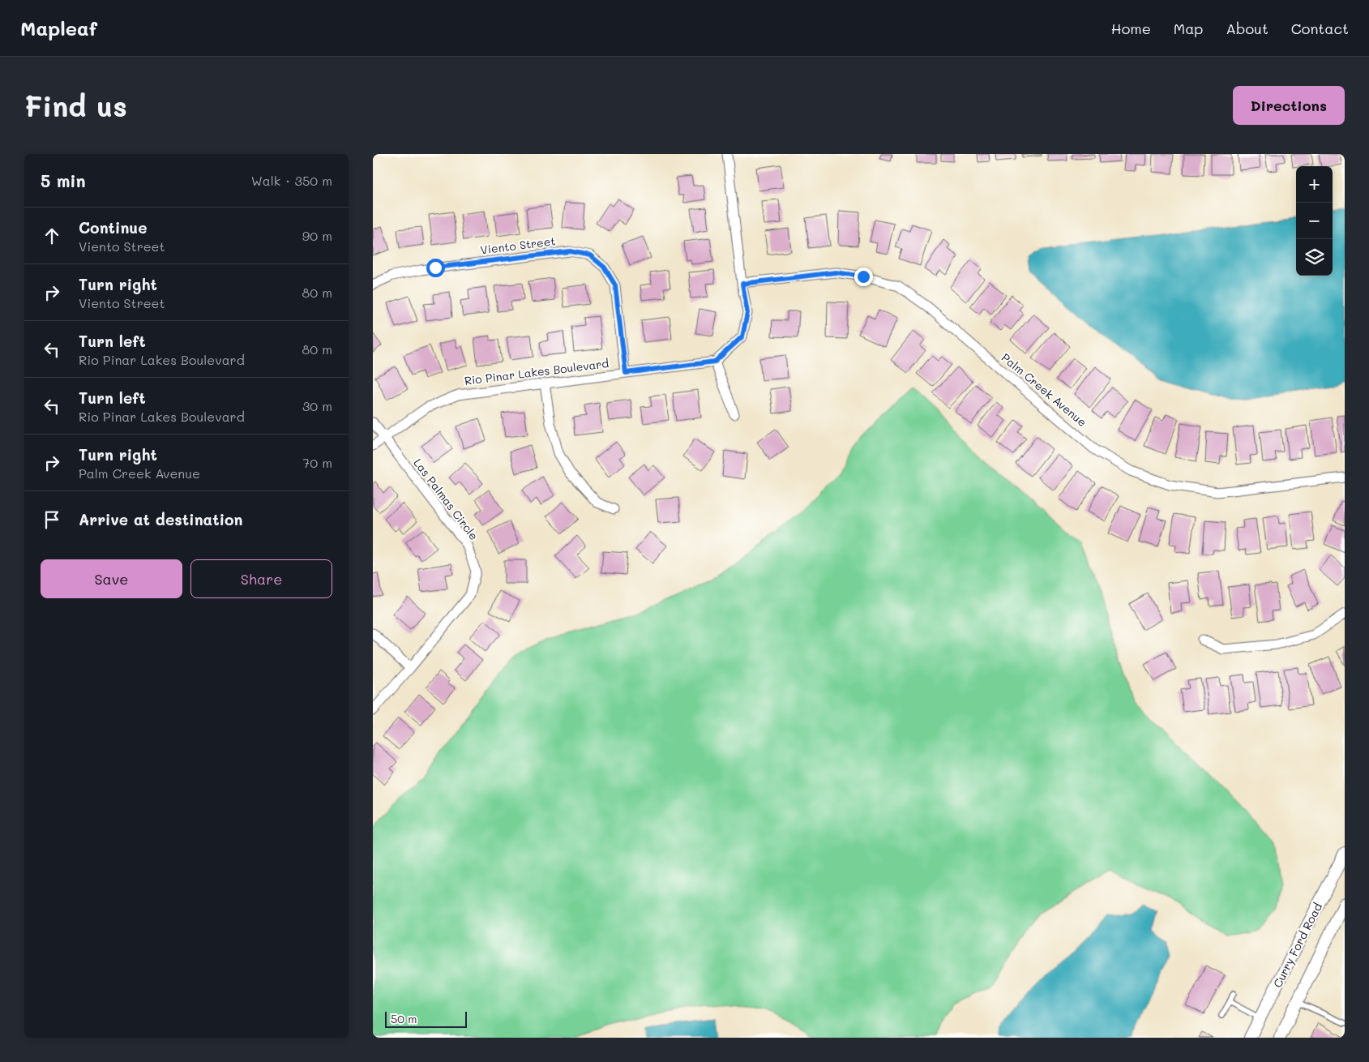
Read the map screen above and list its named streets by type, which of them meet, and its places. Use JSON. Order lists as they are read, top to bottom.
{
  "streets": {
    "street": [
      "Viento Street",
      "Rio Pinar Lakes Boulevard",
      "Palm Creek Avenue",
      "Las Palmas Circle",
      "Curry Ford Road"
    ]
  },
  "crossings": [
    ["Viento Street", "Rio Pinar Lakes Boulevard"],
    ["Rio Pinar Lakes Boulevard", "Las Palmas Circle"]
  ],
  "scale_bar": "50 m",
  "page": {
    "header": "Mapleaf",
    "nav": [
      "Home",
      "Map",
      "About",
      "Contact"
    ],
    "buttons": [
      "Directions",
      ["Save", "Share"]
    ],
    "title": "Find us",
    "heading": ["5 min", "Walk · 350 m"],
    "map_buttons": ["+", "−"],
    "list": [
      ["Continue", "Viento Street", "90 m"],
      ["Turn right", "Viento Street", "80 m"],
      ["Turn left", "Rio Pinar Lakes Boulevard", "80 m"],
      ["Turn left", "Rio Pinar Lakes Boulevard", "30 m"],
      ["Turn right", "Palm Creek Avenue", "70 m"],
      "Arrive at destination"
    ],
    "scale": "50 m"
  }
}
